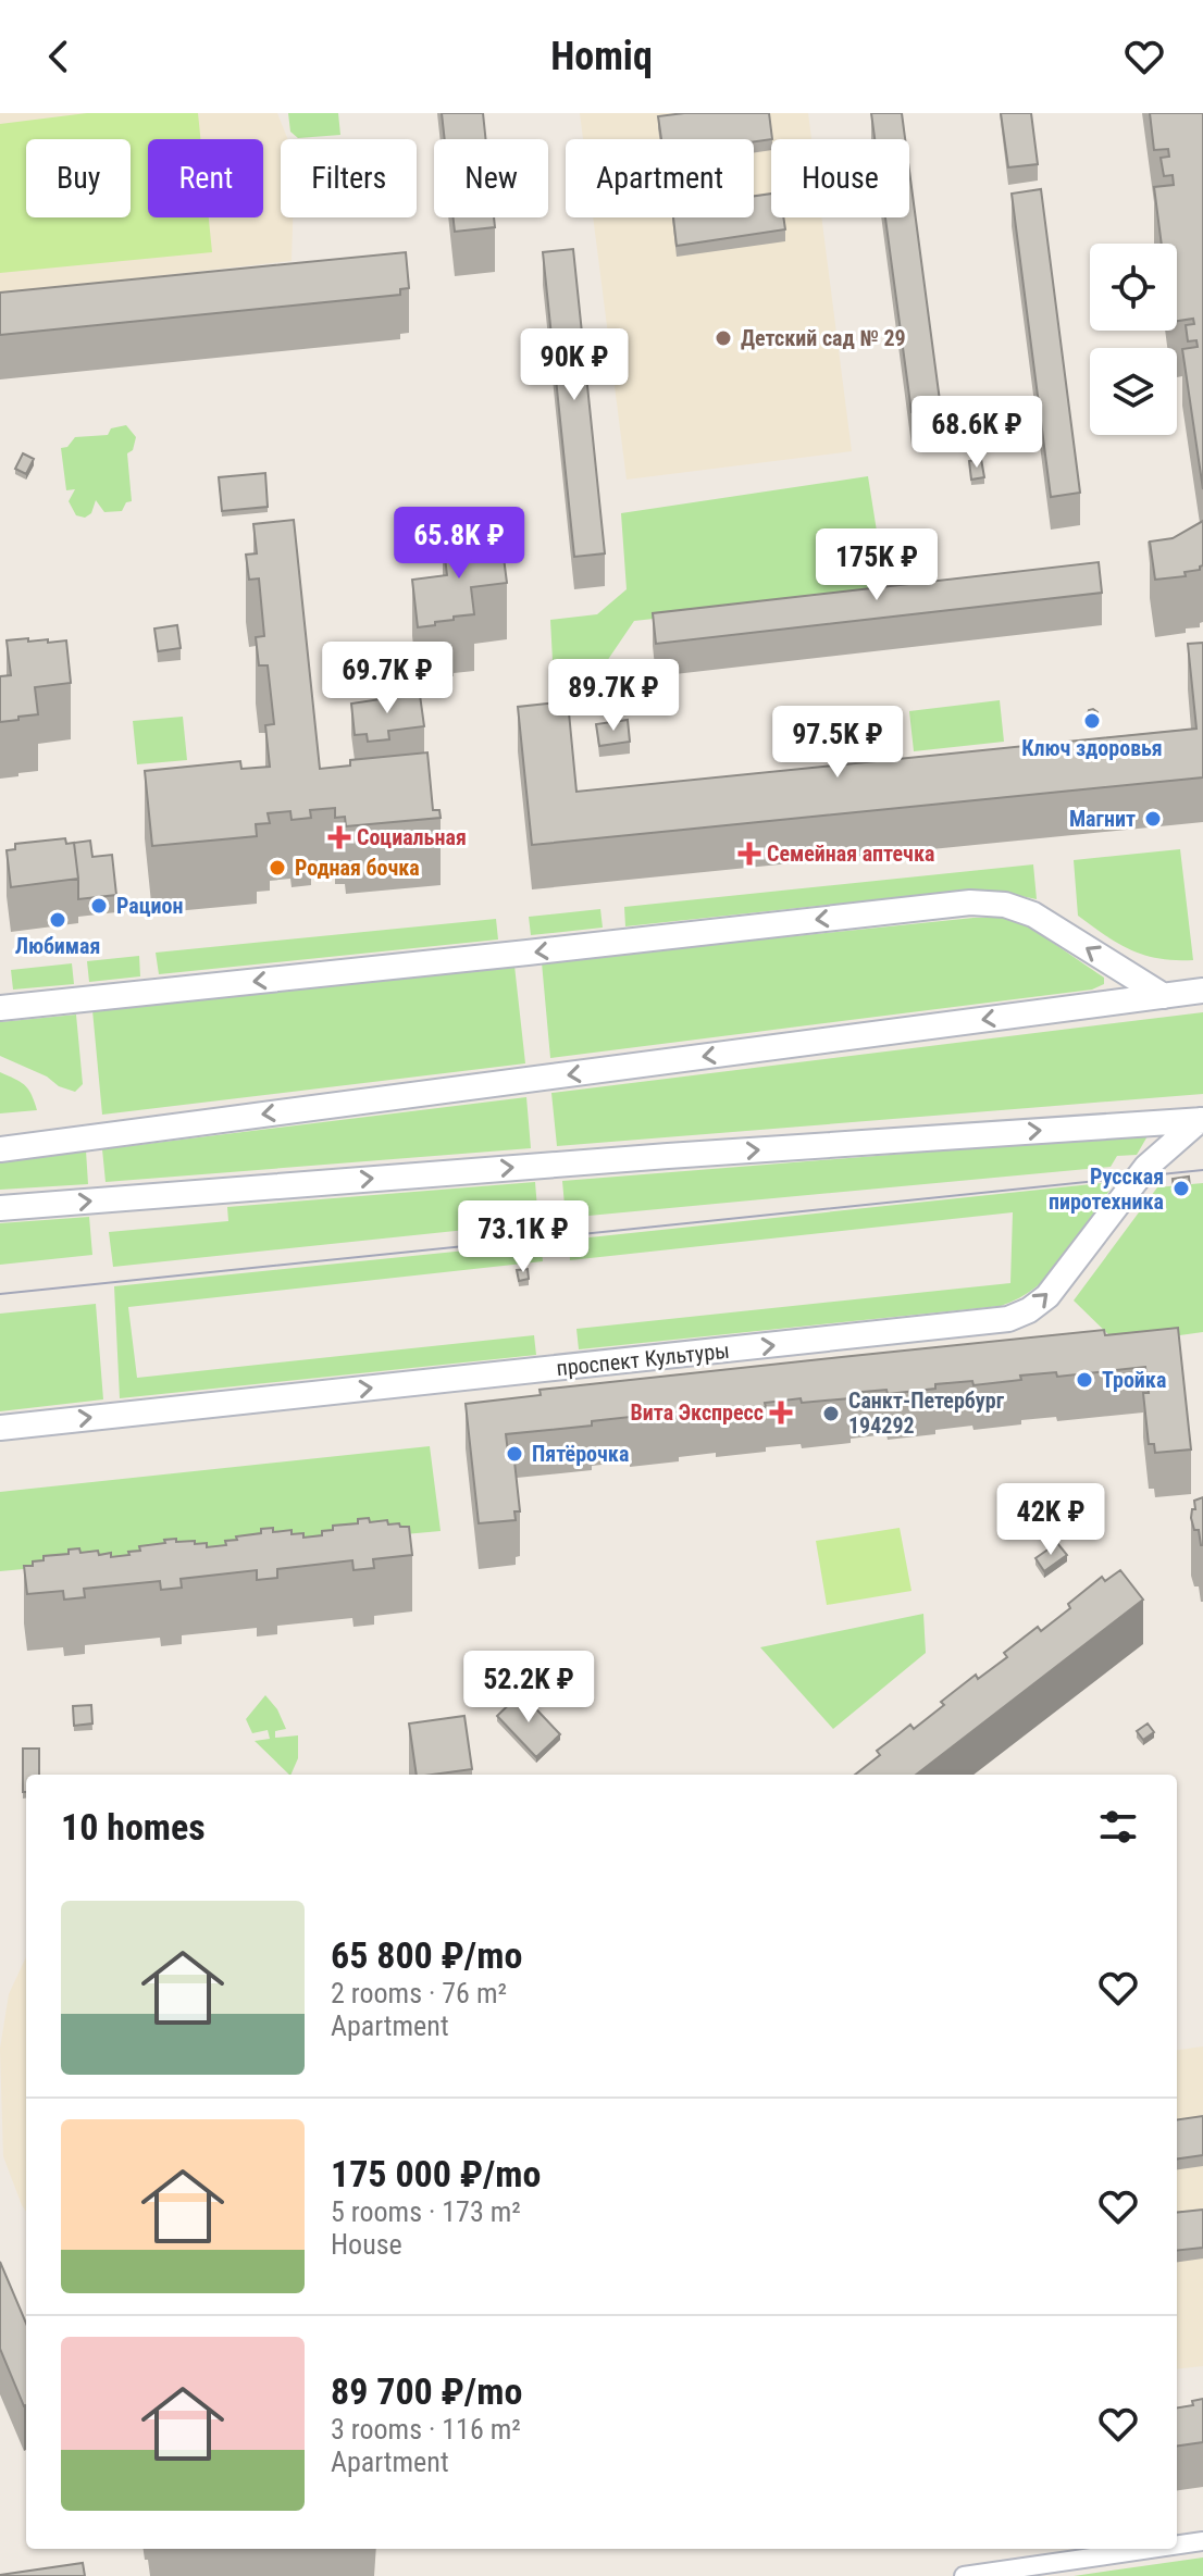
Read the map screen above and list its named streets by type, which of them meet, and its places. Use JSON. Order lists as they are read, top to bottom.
{
  "streets": {
    "street": ["проспект Культуры"]
  },
  "places": {
    "other": [
      "Детский сад № 29",
      "Ключ здоровья",
      "Магнит",
      "Родная бочка",
      "Рацион",
      "Любимая",
      "Русская пиротехника",
      "Тройка",
      "Санкт-Петербург 194292",
      "Пятёрочка"
    ],
    "health": ["Социальная", "Семейная аптечка", "Вита Экспресс"]
  },
  "page": {
    "header": "Homiq",
    "chip": [
      "Buy",
      "Rent",
      "Filters",
      "New",
      "Apartment",
      "House"
    ],
    "price": [
      "90K ₽",
      "68.6K ₽",
      "65.8K ₽",
      "175K ₽",
      "69.7K ₽",
      "89.7K ₽",
      "97.5K ₽",
      "73.1K ₽",
      "42K ₽",
      "52.2K ₽"
    ],
    "heading": "10 homes",
    "list": [
      {
        "name": "65 800 ₽/mo",
        "note": "2 rooms · 76 m² · Apartment"
      },
      {
        "name": "175 000 ₽/mo",
        "note": "5 rooms · 173 m² · House"
      },
      {
        "name": "89 700 ₽/mo",
        "note": "3 rooms · 116 m² · Apartment"
      }
    ]
  }
}
